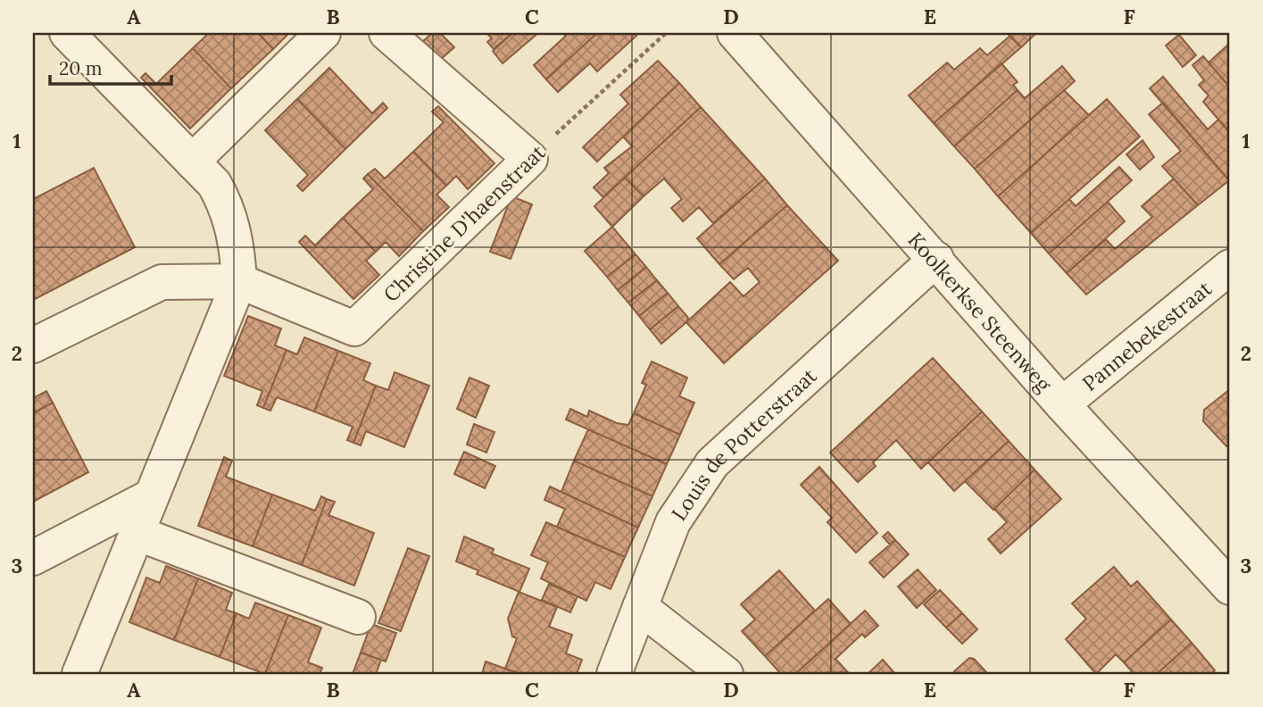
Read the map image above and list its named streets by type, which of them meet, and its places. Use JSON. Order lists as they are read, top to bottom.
{
  "streets": {
    "street": [
      "Christine D'haenstraat",
      "Koolkerkse Steenweg",
      "Pannebekestraat",
      "Louis de Potterstraat"
    ]
  },
  "crossings": [
    ["Koolkerkse Steenweg", "Pannebekestraat"],
    ["Koolkerkse Steenweg", "Louis de Potterstraat"]
  ],
  "scale_bar": "20 m",
  "grid": {
    "columns": [
      "A",
      "B",
      "C",
      "D",
      "E",
      "F"
    ],
    "rows": ["1", "2", "3"]
  }
}
